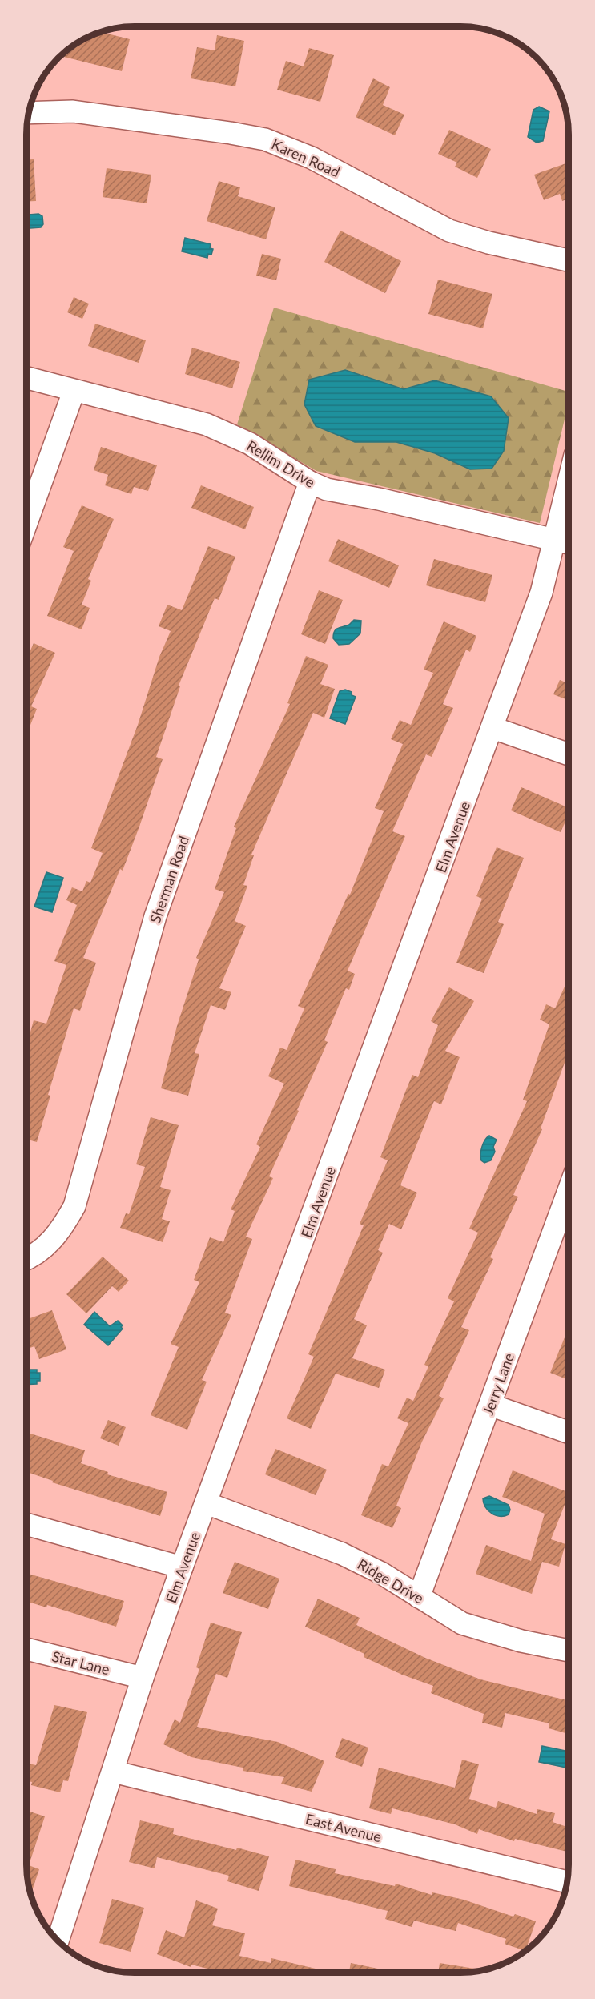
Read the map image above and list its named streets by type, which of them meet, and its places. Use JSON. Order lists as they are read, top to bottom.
{
  "streets": {
    "street": [
      "Karen Road",
      "Rellim Drive",
      "Elm Avenue",
      "Sherman Road",
      "Jerry Lane",
      "Ridge Drive",
      "Star Lane",
      "East Avenue"
    ]
  },
  "crossings": [
    ["Rellim Drive", "Elm Avenue"],
    ["Rellim Drive", "Sherman Road"],
    ["Elm Avenue", "Ridge Drive"],
    ["Elm Avenue", "Star Lane"],
    ["Elm Avenue", "East Avenue"],
    ["Jerry Lane", "Ridge Drive"]
  ]
}
